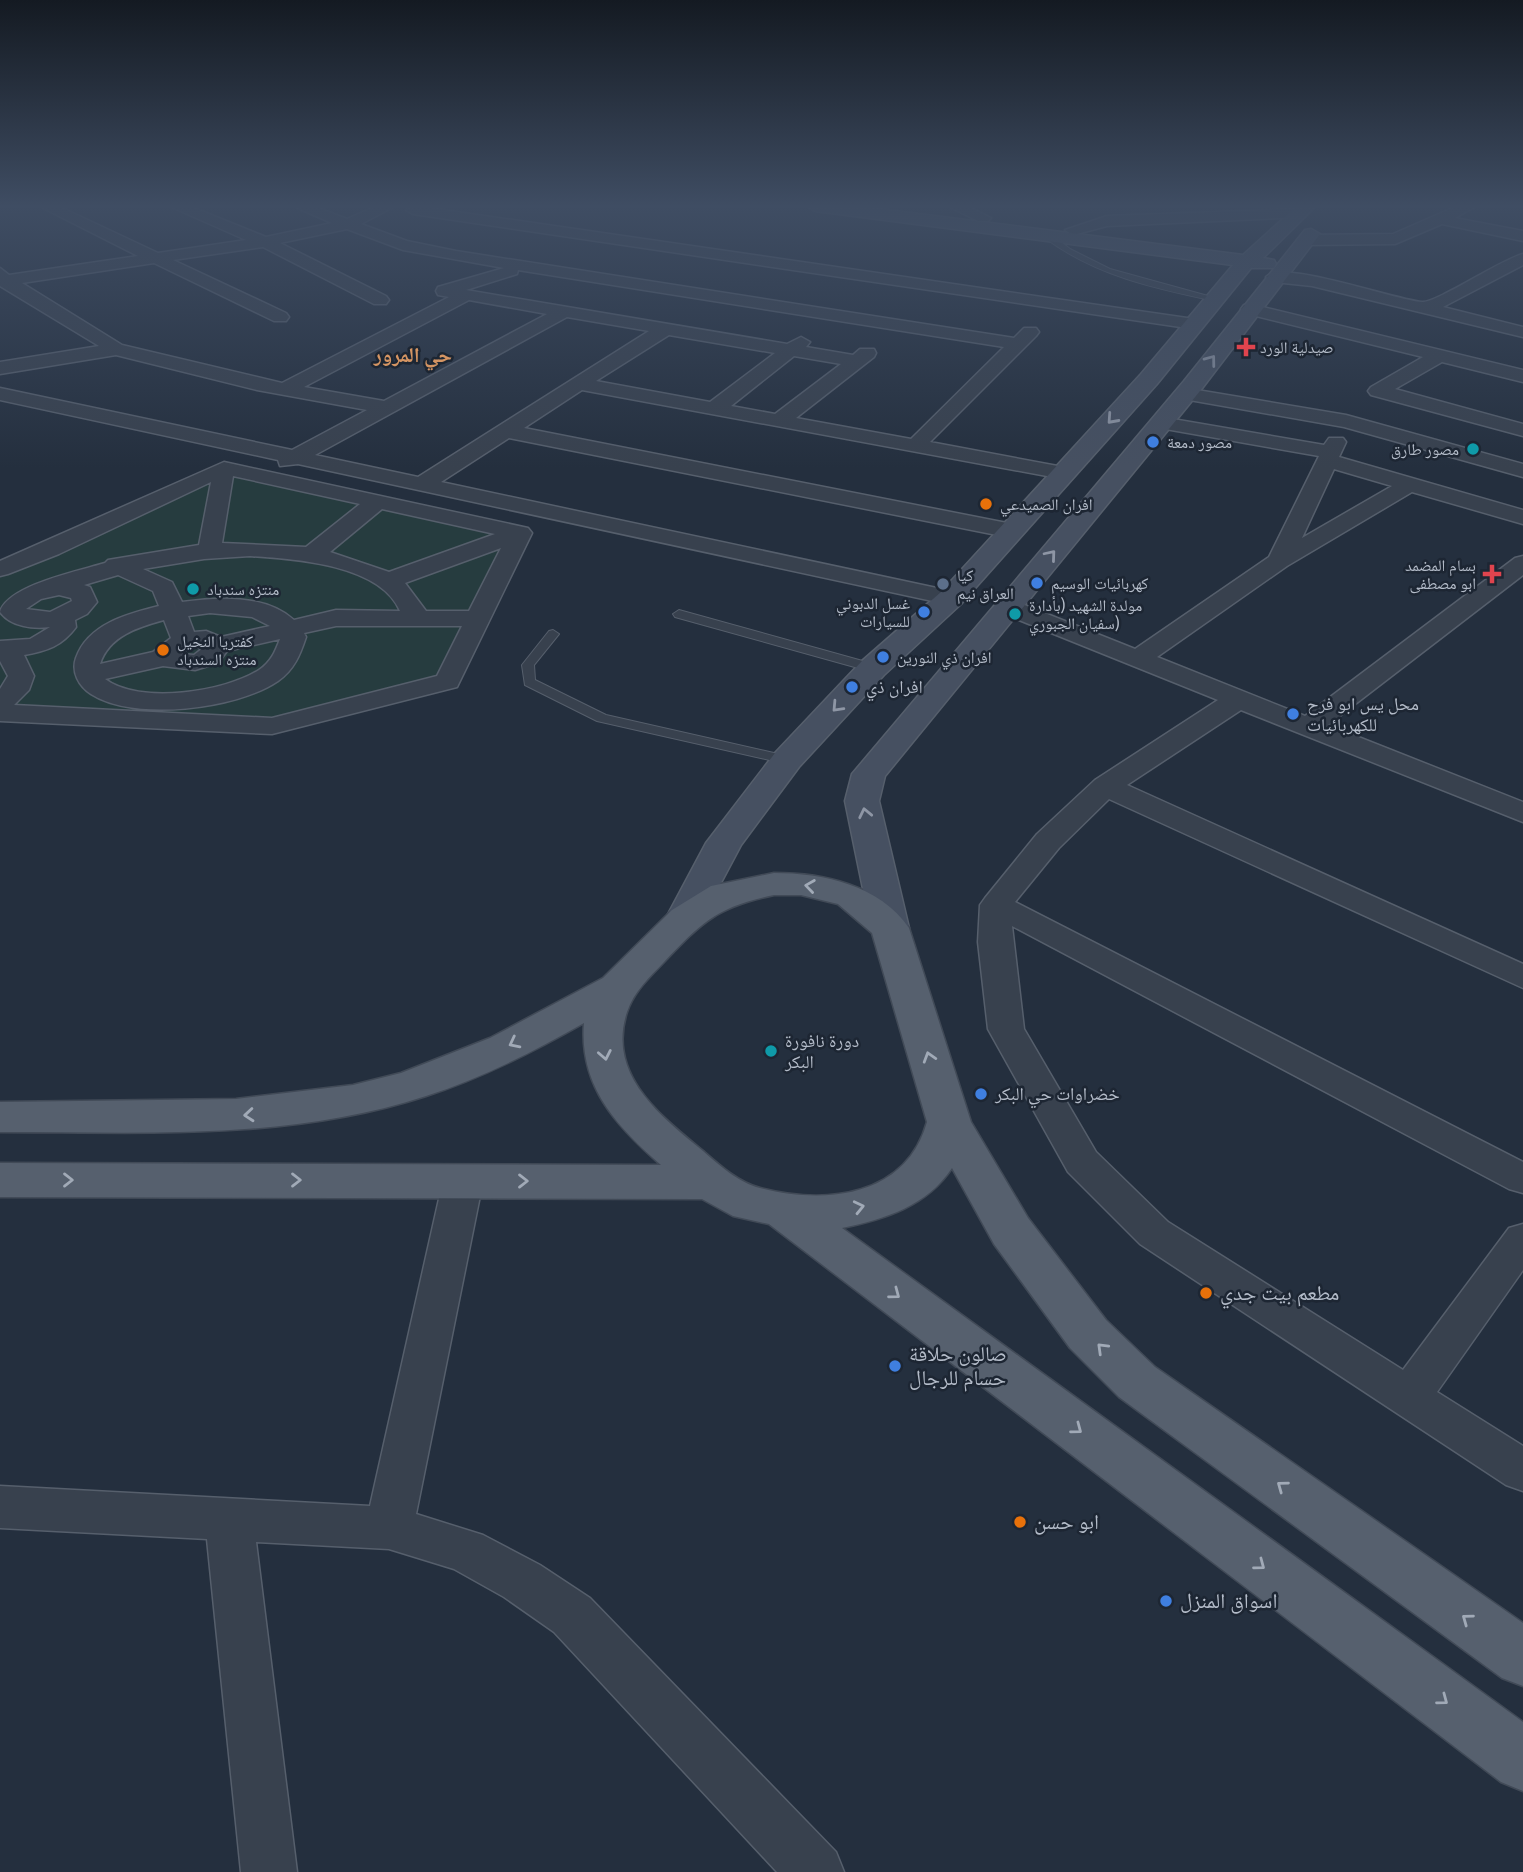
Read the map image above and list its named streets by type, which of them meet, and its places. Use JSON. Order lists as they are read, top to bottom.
{
  "districts": ["حي المرور"],
  "places": {
    "health": ["صيدلية الورد", "بسام المضمد ابو مصطفى"],
    "other": [
      "مصور دمعة",
      "مصور طارق",
      "افران الصميدعي",
      "كهربائيات الوسيم",
      "کیا العراق نیم",
      "منتزه سندباد",
      "غسل الدبوني للسيارات",
      "مولدة الشهيد (بأدارة سفيان الجبوري)",
      "كفتريا النخيل منتزه السندباد",
      "افران ذي النورين",
      "افران ذي",
      "محل يس ابو فرح للكهربائيات",
      "دورة نافورة البكر",
      "خضراوات حي البكر",
      "مطعم بيت جدي",
      "صالون حلاقة حسام للرجال",
      "ابو حسن",
      "اسواق المنزل"
    ]
  }
}
